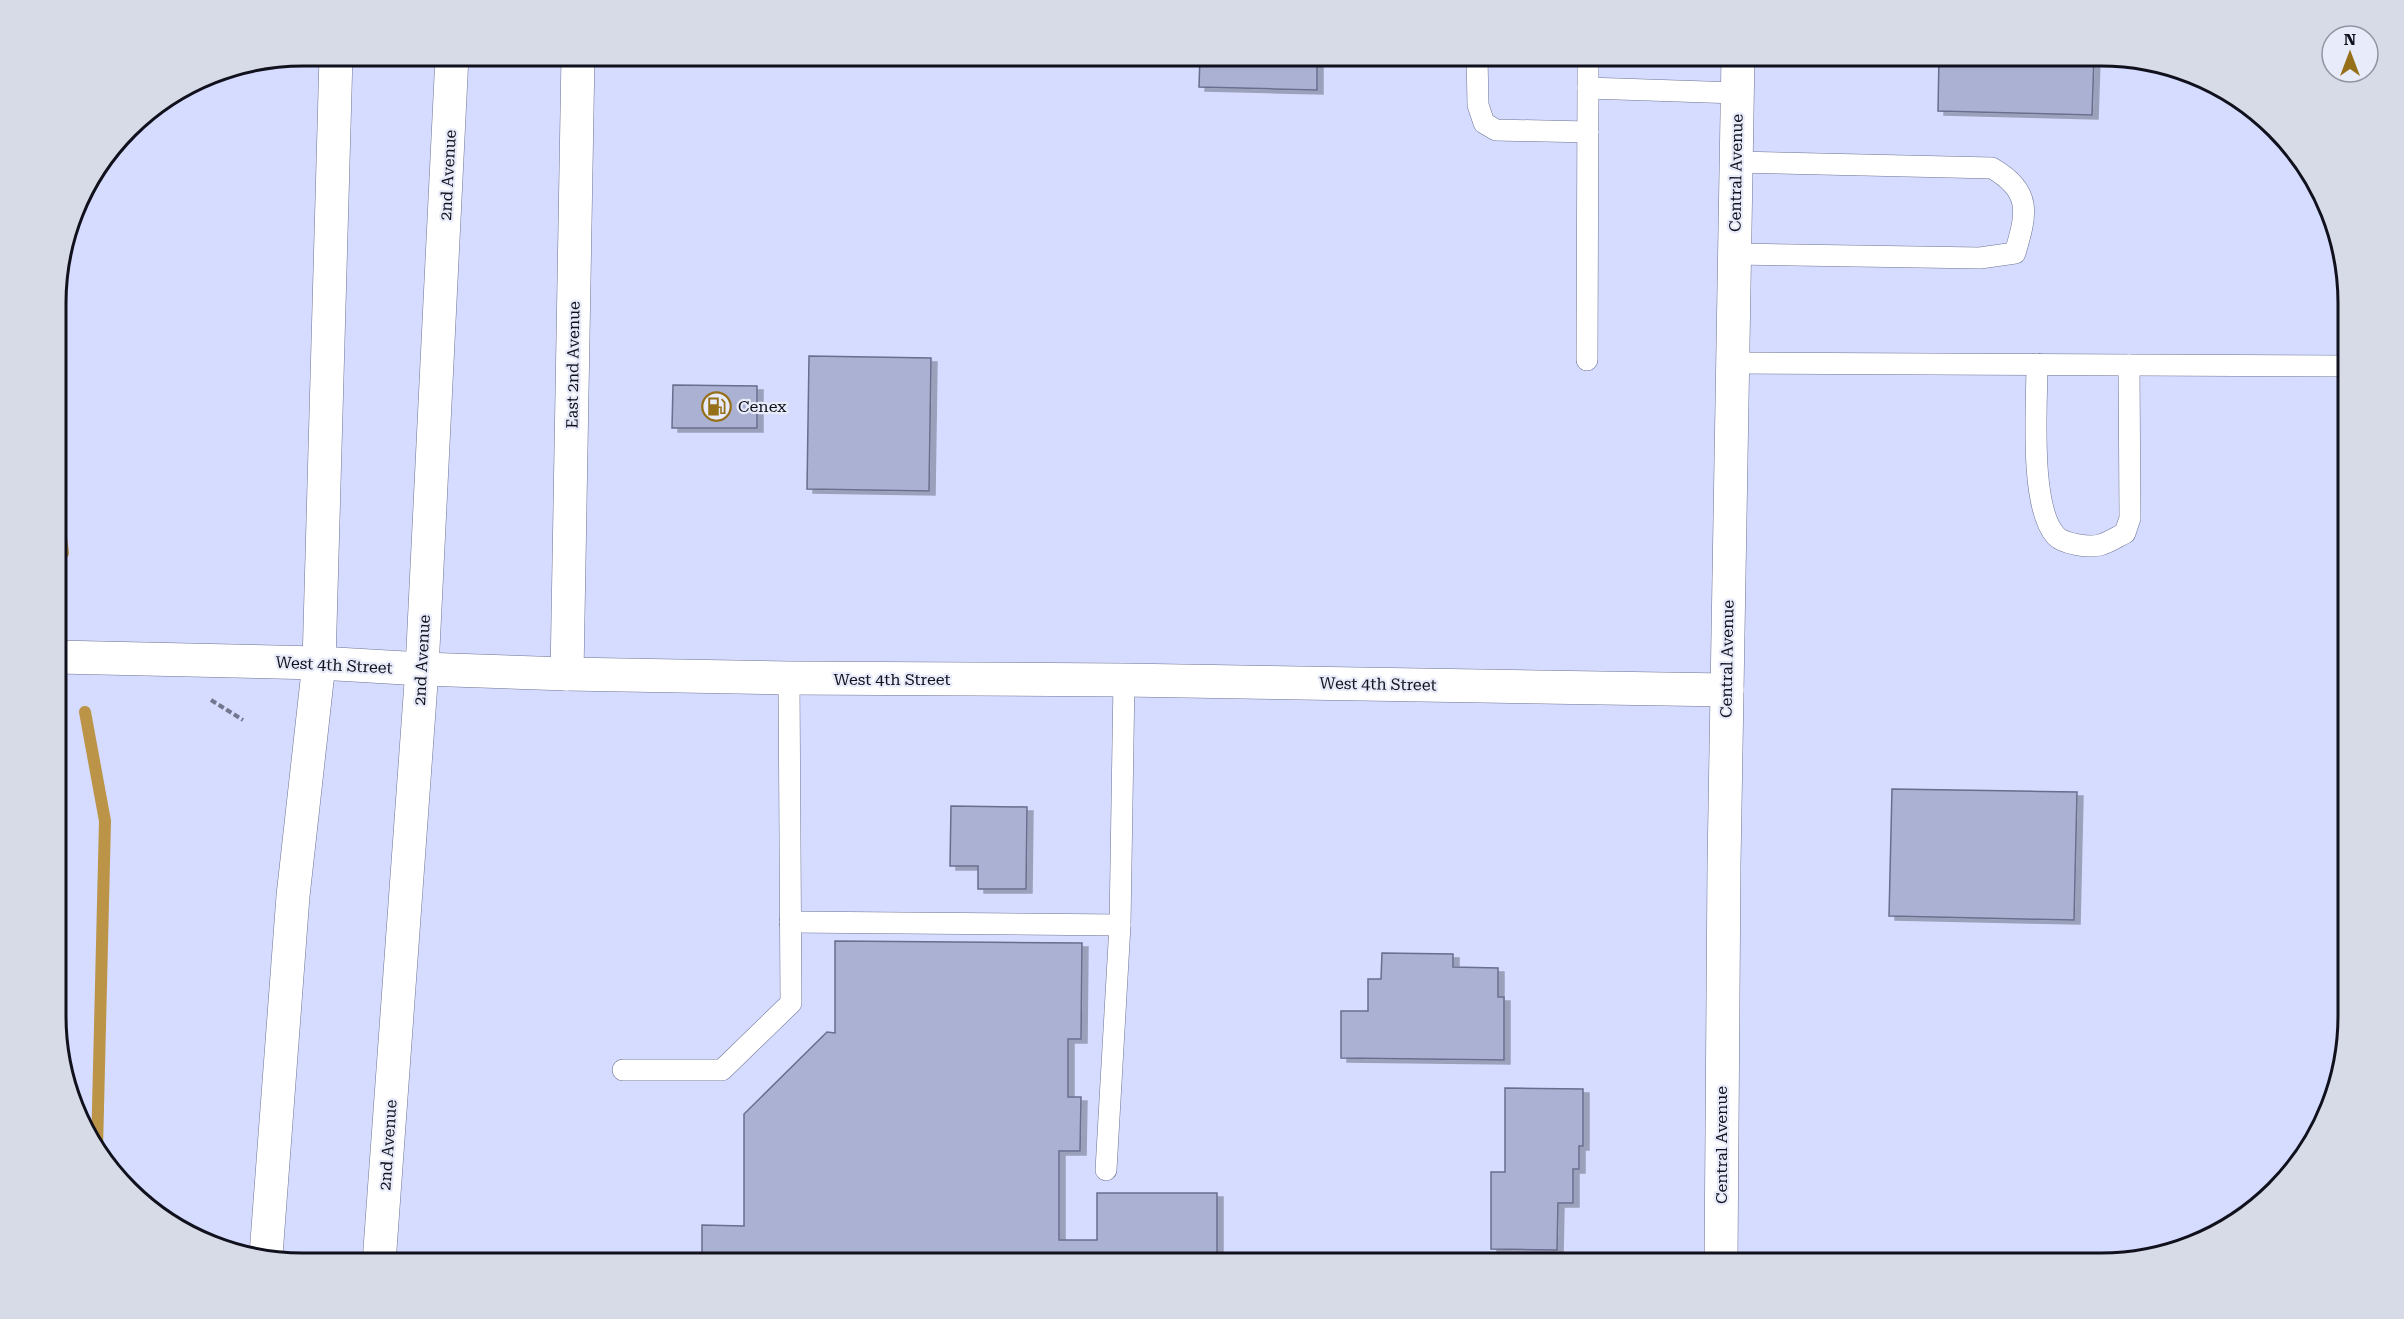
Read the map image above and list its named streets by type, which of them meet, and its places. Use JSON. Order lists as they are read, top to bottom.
{
  "streets": {
    "street": [
      "Central Avenue",
      "2nd Avenue",
      "East 2nd Avenue",
      "West 4th Street"
    ]
  },
  "crossings": [
    ["Central Avenue", "West 4th Street"],
    ["2nd Avenue", "West 4th Street"],
    ["East 2nd Avenue", "West 4th Street"]
  ],
  "places": {
    "fuel station": ["Cenex"]
  },
  "north": "top"
}
